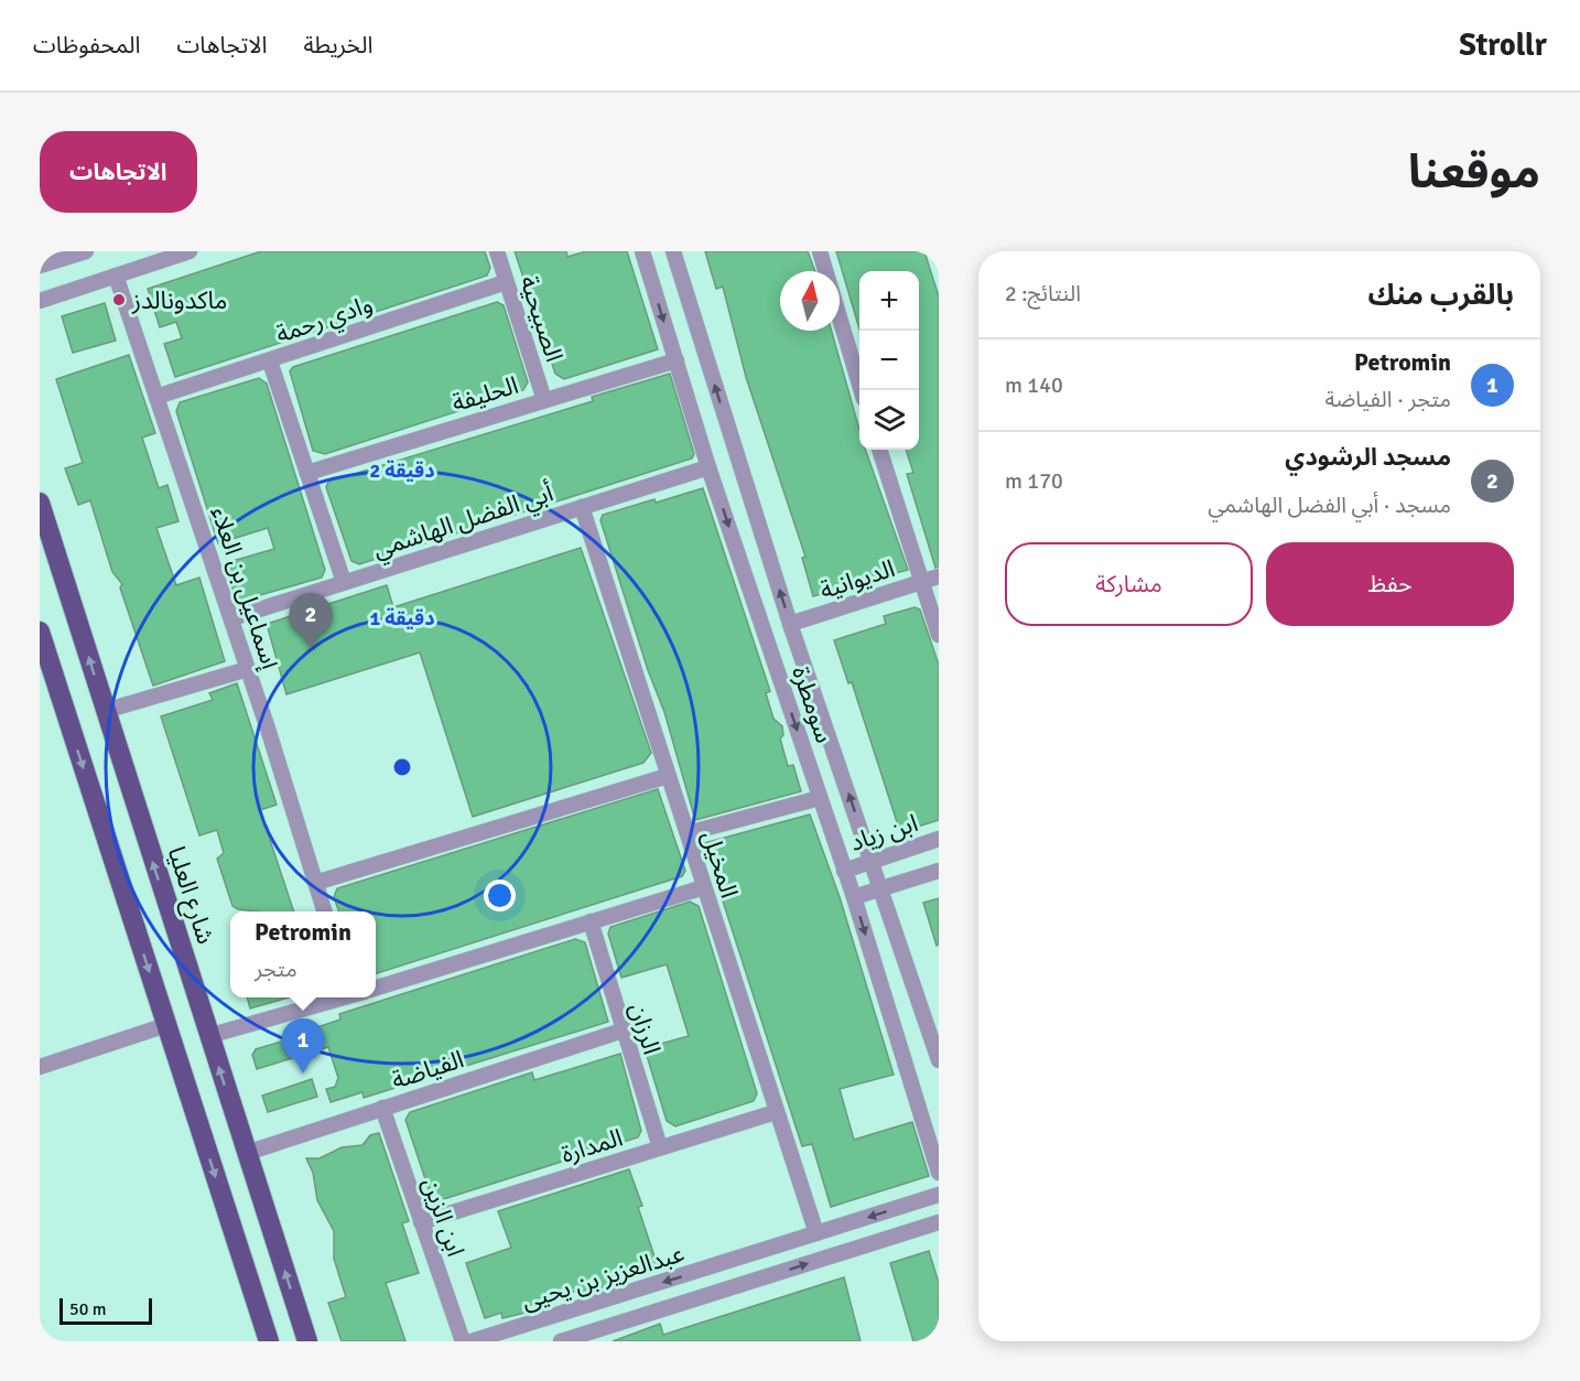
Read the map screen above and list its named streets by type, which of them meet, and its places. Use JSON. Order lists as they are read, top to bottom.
{
  "streets": {
    "main road": ["شارع العليا"],
    "street": [
      "وادي رحمة",
      "الصبيحية",
      "الحليفة",
      "أبي الفضل الهاشمي",
      "الديوانية",
      "إسماعيل بن العلاء",
      "سومطرة",
      "ابن زياد",
      "المخيل",
      "الرزان",
      "الفياضة",
      "المدارة",
      "ابن الزين",
      "عبدالعزيز بن يحيى"
    ]
  },
  "crossings": [
    ["وادي رحمة", "الصبيحية"],
    ["وادي رحمة", "إسماعيل بن العلاء"],
    ["الصبيحية", "الحليفة"],
    ["الحليفة", "سومطرة"],
    ["أبي الفضل الهاشمي", "إسماعيل بن العلاء"],
    ["أبي الفضل الهاشمي", "سومطرة"],
    ["أبي الفضل الهاشمي", "المخيل"],
    ["الديوانية", "سومطرة"],
    ["سومطرة", "ابن زياد"],
    ["المخيل", "المدارة"],
    ["المخيل", "عبدالعزيز بن يحيى"],
    ["شارع العليا", "الفياضة"],
    ["الرزان", "الفياضة"],
    ["الرزان", "المدارة"],
    ["الفياضة", "ابن الزين"],
    ["المدارة", "ابن الزين"]
  ],
  "places": ["ماكدونالدز"],
  "scale_bar": "50 m",
  "north": "top",
  "page": {
    "header": "Strollr",
    "nav": ["الخريطة", "الاتجاهات", "المحفوظات"],
    "title": "موقعنا",
    "buttons": [
      "الاتجاهات",
      ["حفظ", "مشاركة"]
    ],
    "heading": ["بالقرب منك", "النتائج: 2"],
    "map_buttons": ["+", "−"],
    "list": [
      {
        "mark": "1",
        "name": "Petromin",
        "note": "متجر · الفياضة",
        "value": "140 m"
      },
      {
        "mark": "2",
        "name": "مسجد الرشودي",
        "note": "مسجد · أبي الفضل الهاشمي",
        "value": "170 m"
      }
    ],
    "pins": ["2", "1"],
    "popup": ["Petromin", "متجر"],
    "scale": "50 m"
  },
  "rings": ["2 دقيقة", "1 دقيقة"]
}
